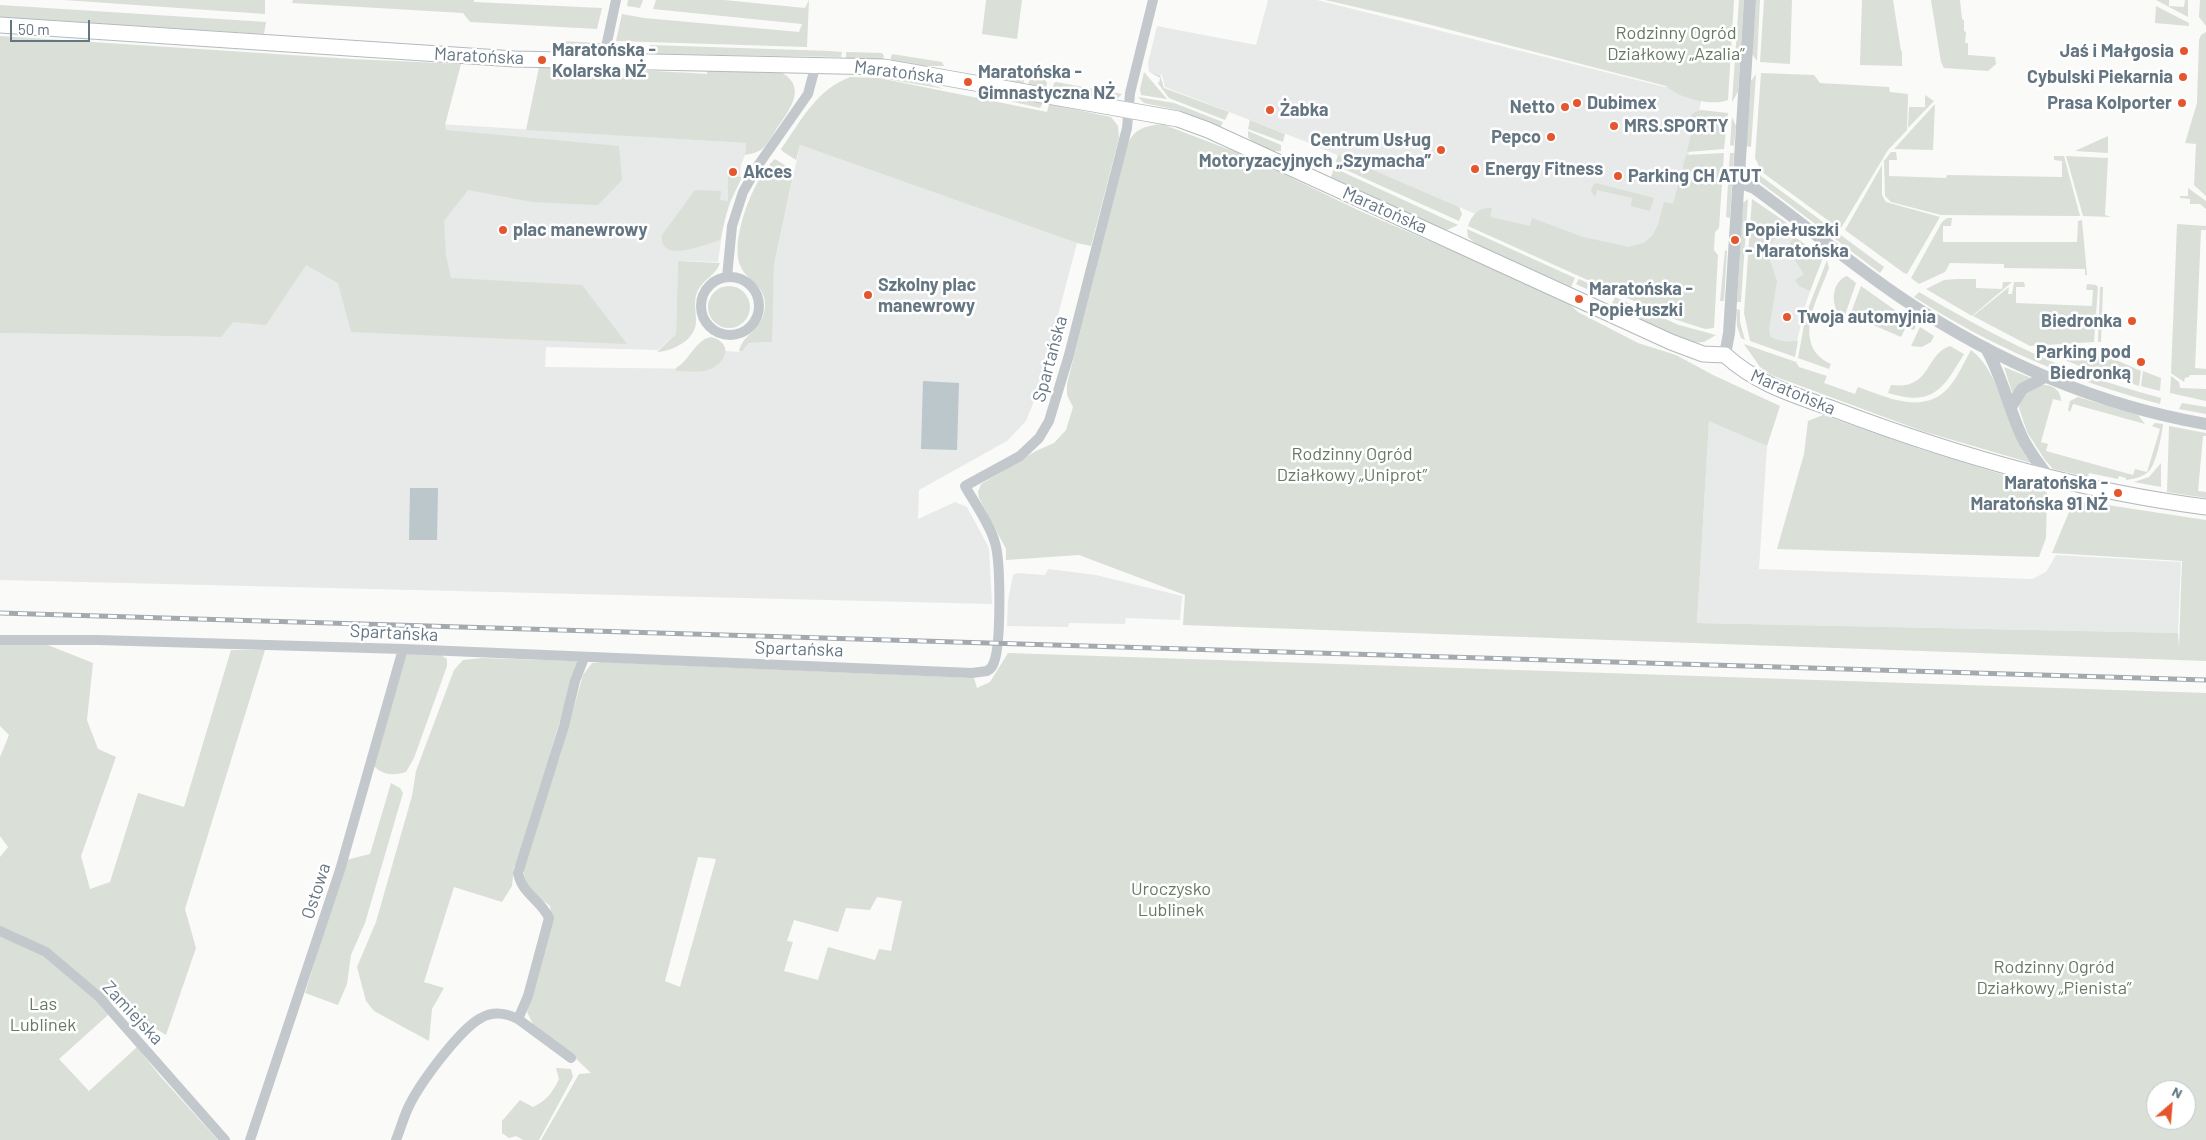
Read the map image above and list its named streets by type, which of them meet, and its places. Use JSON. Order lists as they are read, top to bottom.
{
  "streets": {
    "main road": ["Maratońska"],
    "street": ["Spartańska", "Ostowa", "Zamiejska"]
  },
  "crossings": [
    ["Maratońska", "Spartańska"],
    ["Spartańska", "Ostowa"]
  ],
  "parks": [
    "Rodzinny Ogród Działkowy „Azalia”",
    "Rodzinny Ogród Działkowy „Uniprot”",
    "Uroczysko Lublinek",
    "Rodzinny Ogród Działkowy „Pienista”",
    "Las Lublinek"
  ],
  "places": [
    "Jaś i Małgosia",
    "Maratońska - Kolarska NŻ",
    "Cybulski Piekarnia",
    "Maratońska - Gimnastyczna NŻ",
    "Dubimex",
    "Prasa Kolporter",
    "Netto",
    "Żabka",
    "MRS.SPORTY",
    "Pepco",
    "Centrum Usług Motoryzacyjnych „Szymacha”",
    "Energy Fitness",
    "Akces",
    "Parking CH ATUT",
    "plac manewrowy",
    "Popiełuszki - Maratońska",
    "Szkolny plac manewrowy",
    "Maratońska - Popiełuszki",
    "Twoja automyjnia",
    "Biedronka",
    "Parking pod Biedronką",
    "Maratońska - Maratońska 91 NŻ"
  ],
  "scale_bar": "50 m",
  "north": "top right"
}
